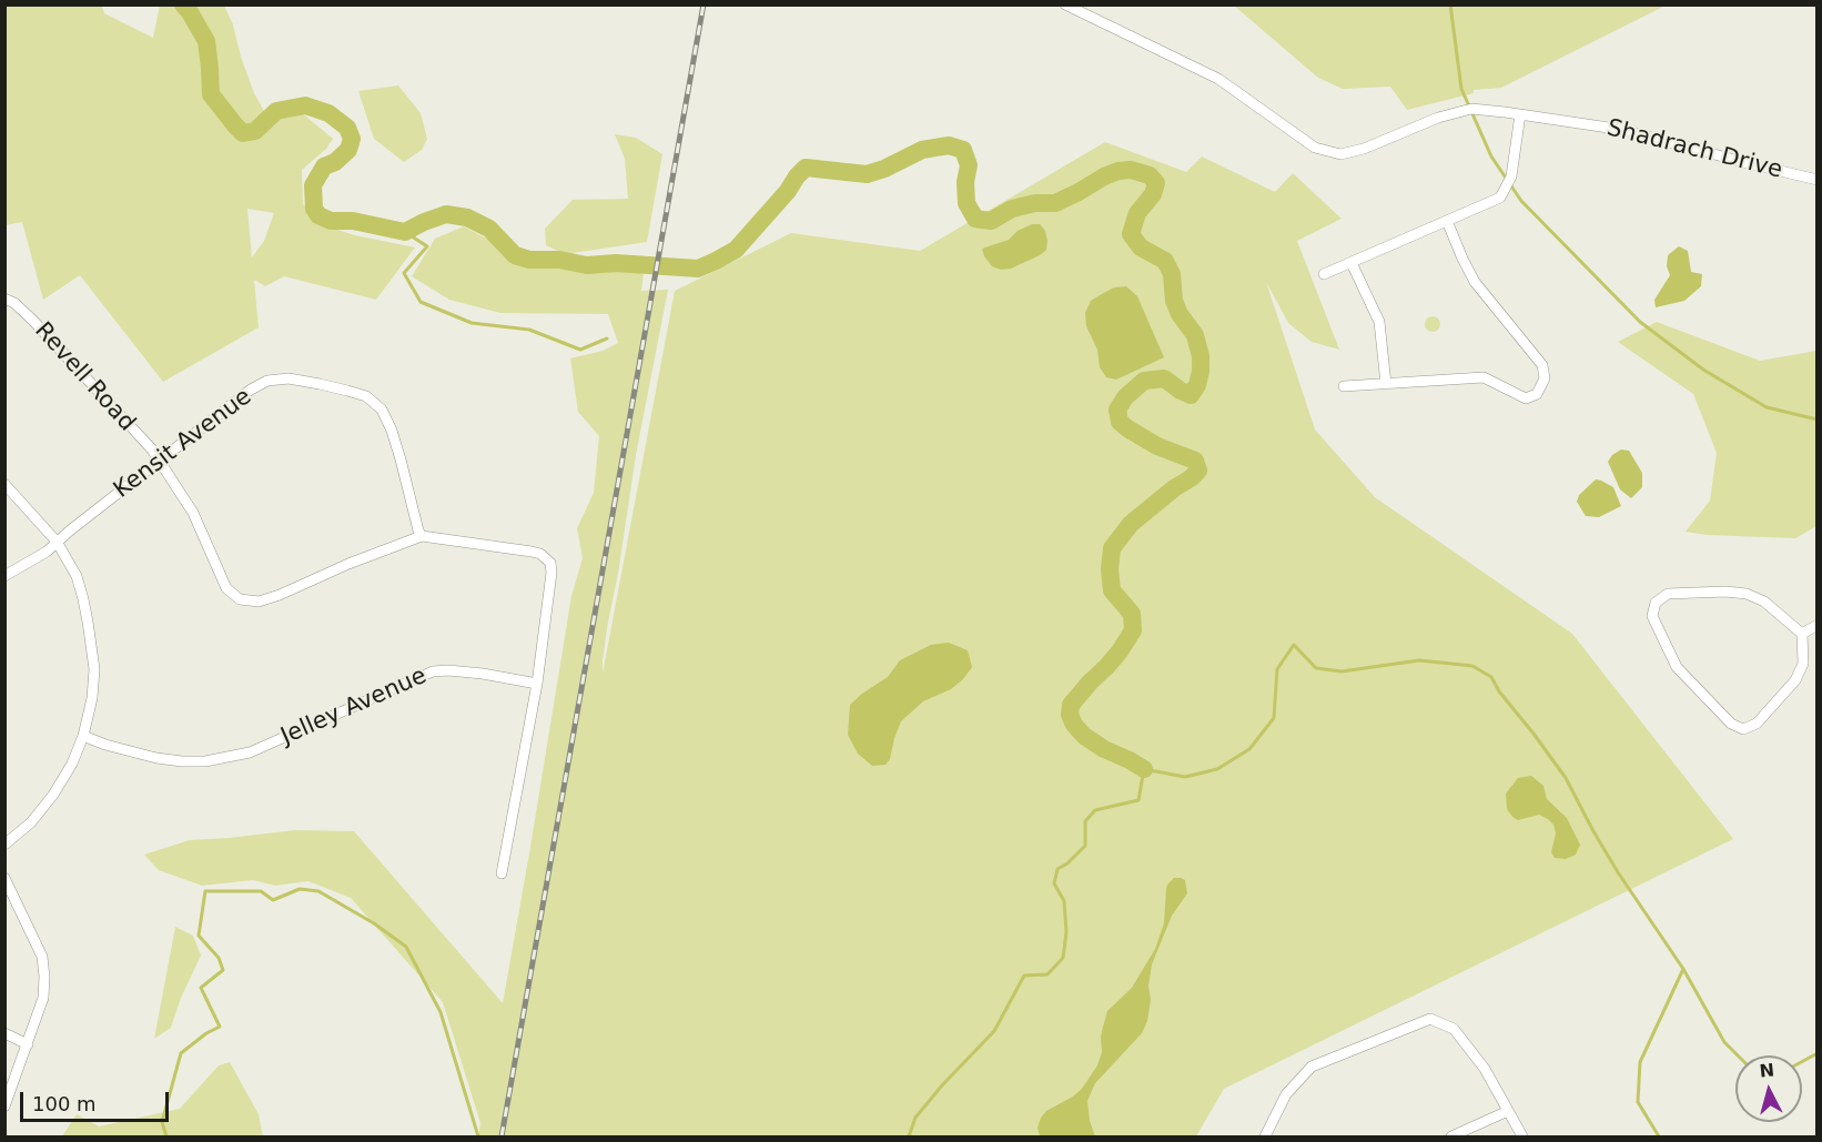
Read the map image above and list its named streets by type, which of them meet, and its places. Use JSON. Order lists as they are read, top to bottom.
{
  "streets": {
    "street": [
      "Shadrach Drive",
      "Revell Road",
      "Kensit Avenue",
      "Jelley Avenue"
    ]
  },
  "crossings": [
    ["Revell Road", "Kensit Avenue"]
  ],
  "scale_bar": "100 m",
  "north": "top"
}
